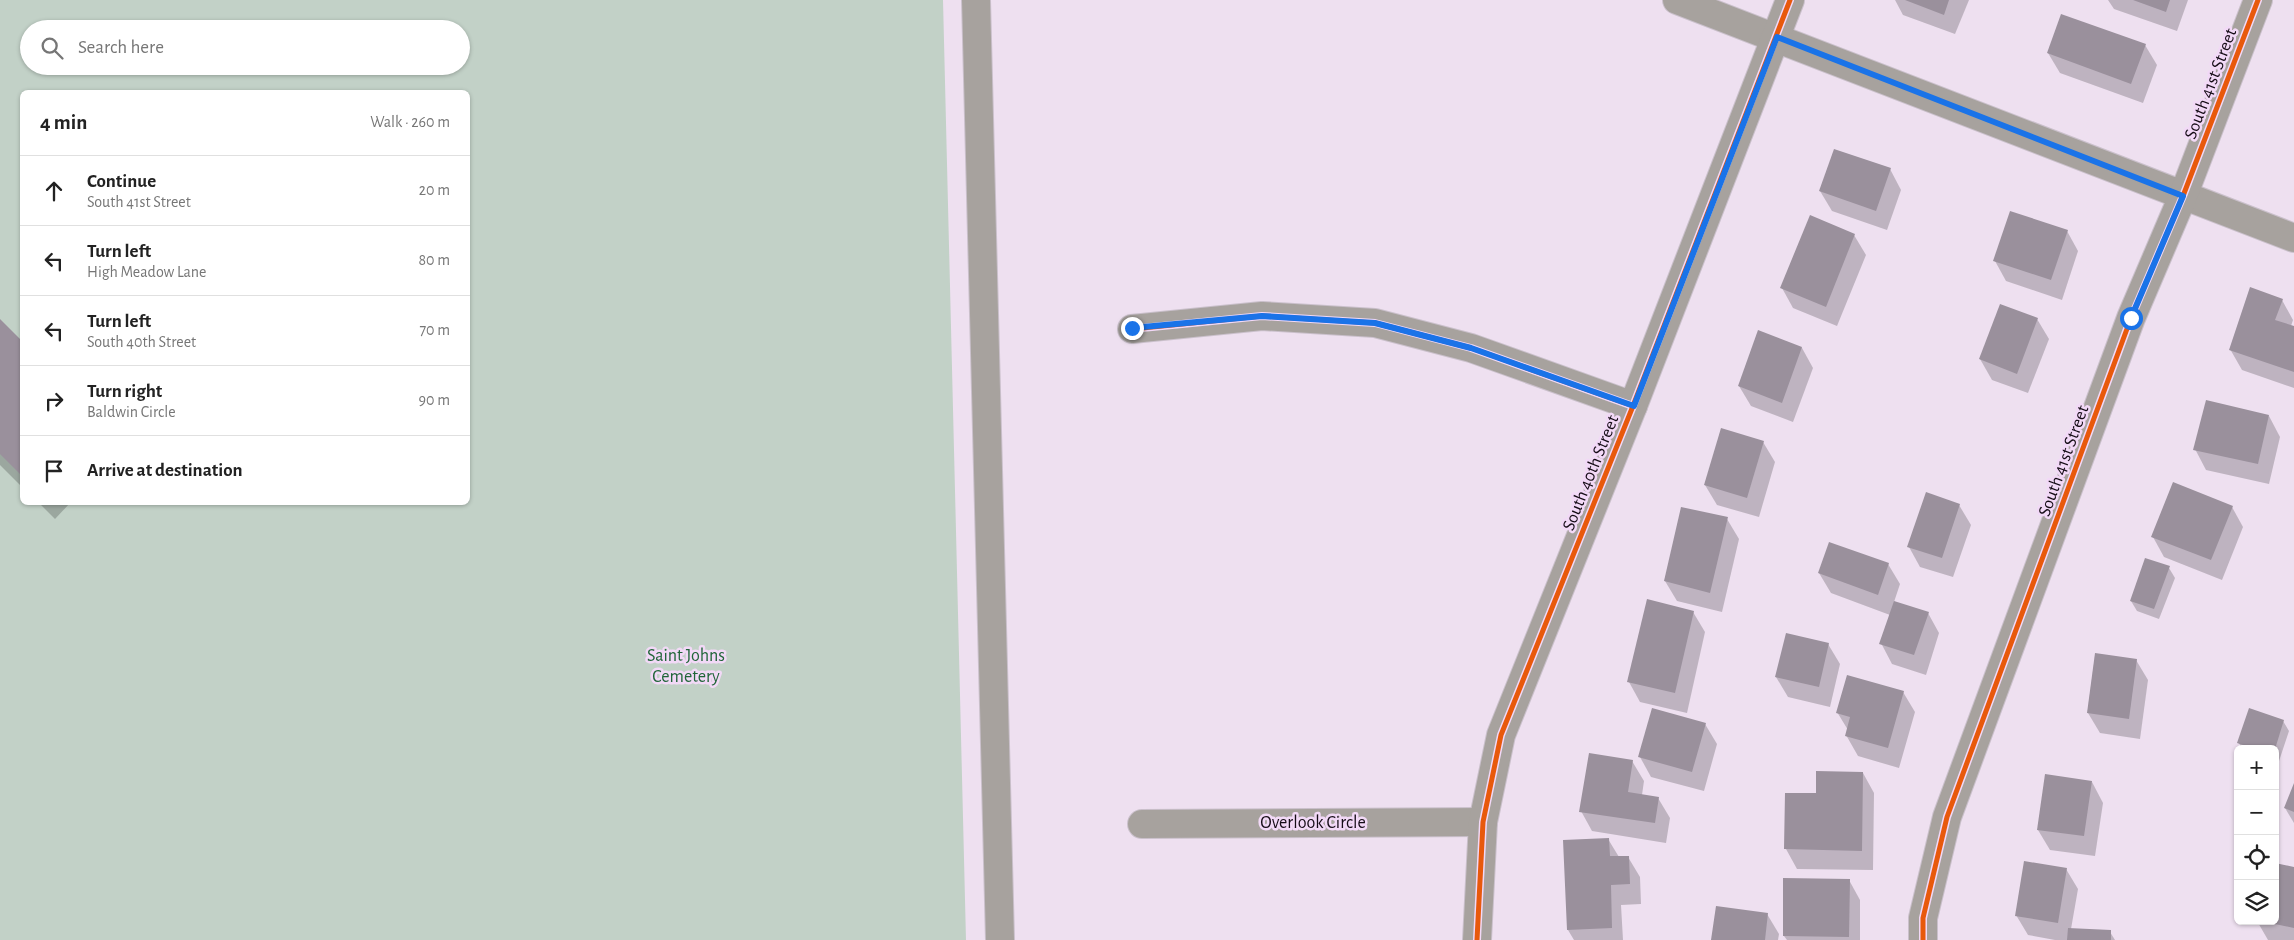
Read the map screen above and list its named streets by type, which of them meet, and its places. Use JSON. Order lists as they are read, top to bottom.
{
  "streets": {
    "street": ["South 41st Street", "South 40th Street", "Overlook Circle"]
  },
  "crossings": [
    ["South 40th Street", "Overlook Circle"]
  ],
  "parks": ["Saint Johns Cemetery"],
  "page": {
    "search": "Search here",
    "heading": ["4 min", "Walk · 260 m"],
    "list": [
      ["Continue", "South 41st Street", "20 m"],
      ["Turn left", "High Meadow Lane", "80 m"],
      ["Turn left", "South 40th Street", "70 m"],
      ["Turn right", "Baldwin Circle", "90 m"],
      "Arrive at destination"
    ],
    "map_buttons": ["+", "−"]
  }
}
